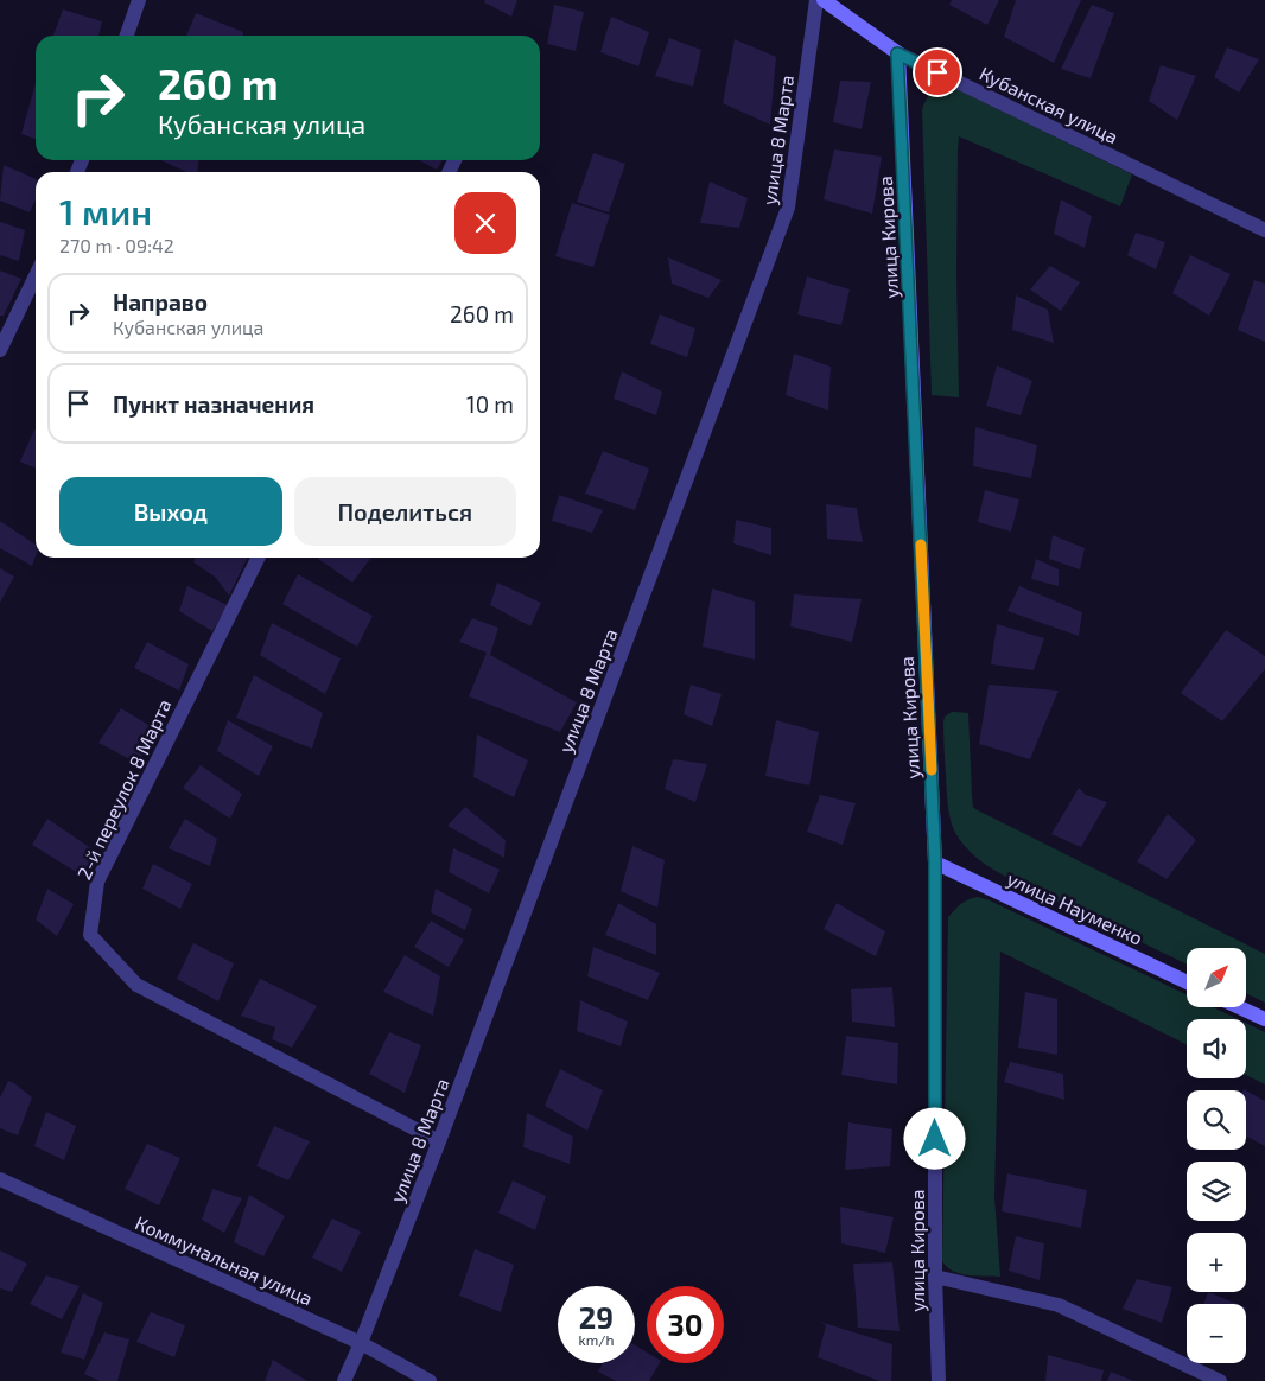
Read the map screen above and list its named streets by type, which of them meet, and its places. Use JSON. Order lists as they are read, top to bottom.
{
  "streets": {
    "main road": ["Кубанская улица", "улица Кирова", "улица Науменко"],
    "street": ["улица 8 Марта", "2-й переулок 8 Марта", "Коммунальная улица"]
  },
  "crossings": [
    ["Кубанская улица", "улица Кирова"],
    ["улица 8 Марта", "2-й переулок 8 Марта"],
    ["улица 8 Марта", "Коммунальная улица"],
    ["улица Кирова", "улица Науменко"]
  ],
  "north": "top right",
  "page": {
    "turn": ["260 m", "Кубанская улица"],
    "heading": ["1 мин", "270 m · 09:42"],
    "list": [
      {
        "name": "Направо",
        "note": "Кубанская улица",
        "value": "260 m"
      },
      {
        "name": "Пункт назначения",
        "value": "10 m"
      }
    ],
    "buttons": ["Выход", "Поделиться"],
    "map_buttons": ["+", "−"],
    "speed": "29 km/h",
    "limit": "30"
  }
}
